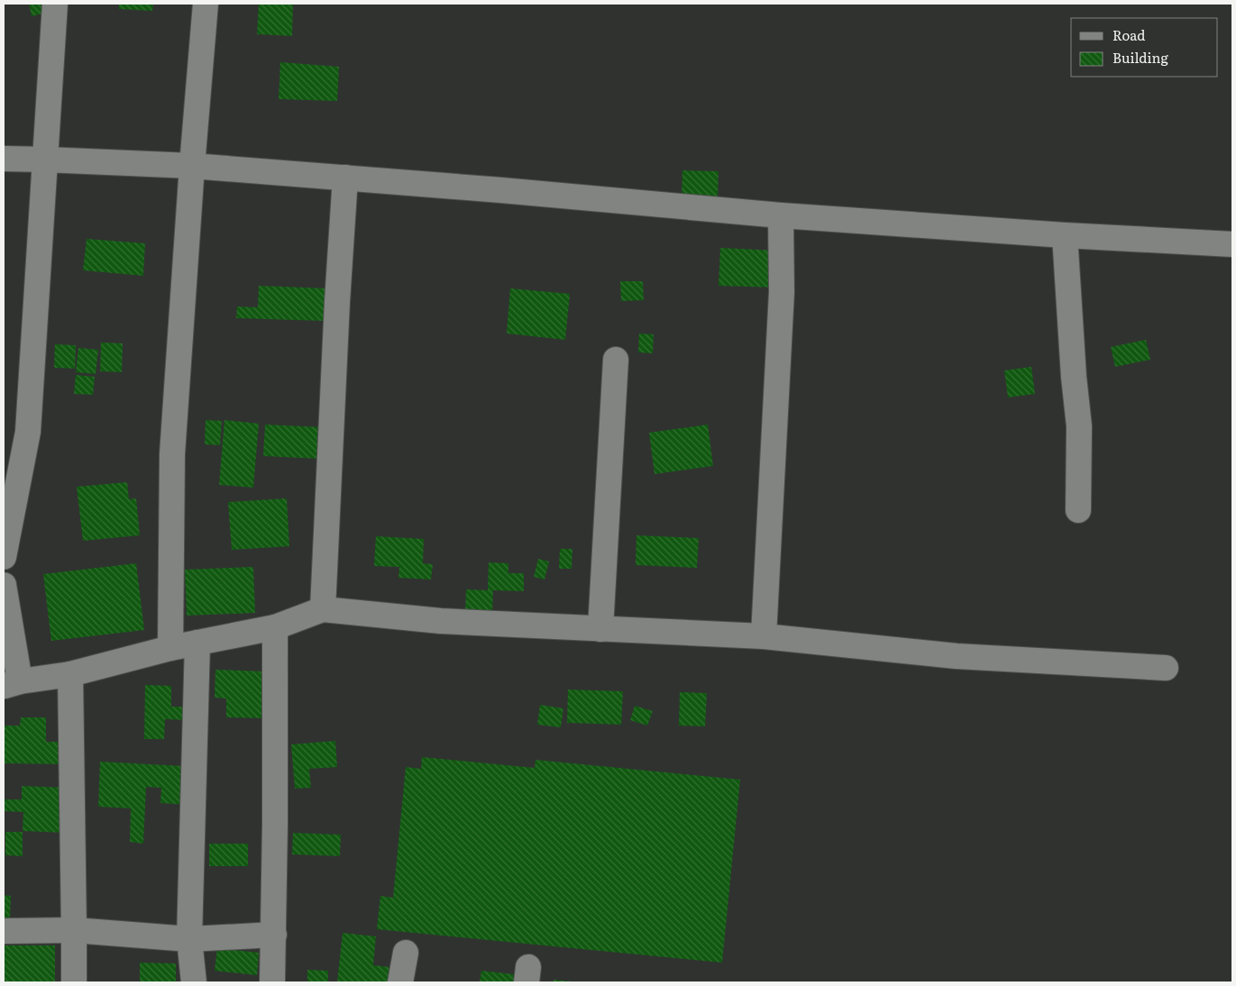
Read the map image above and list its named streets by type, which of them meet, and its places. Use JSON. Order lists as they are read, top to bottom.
{
  "legend": ["Road", "Building"]
}
